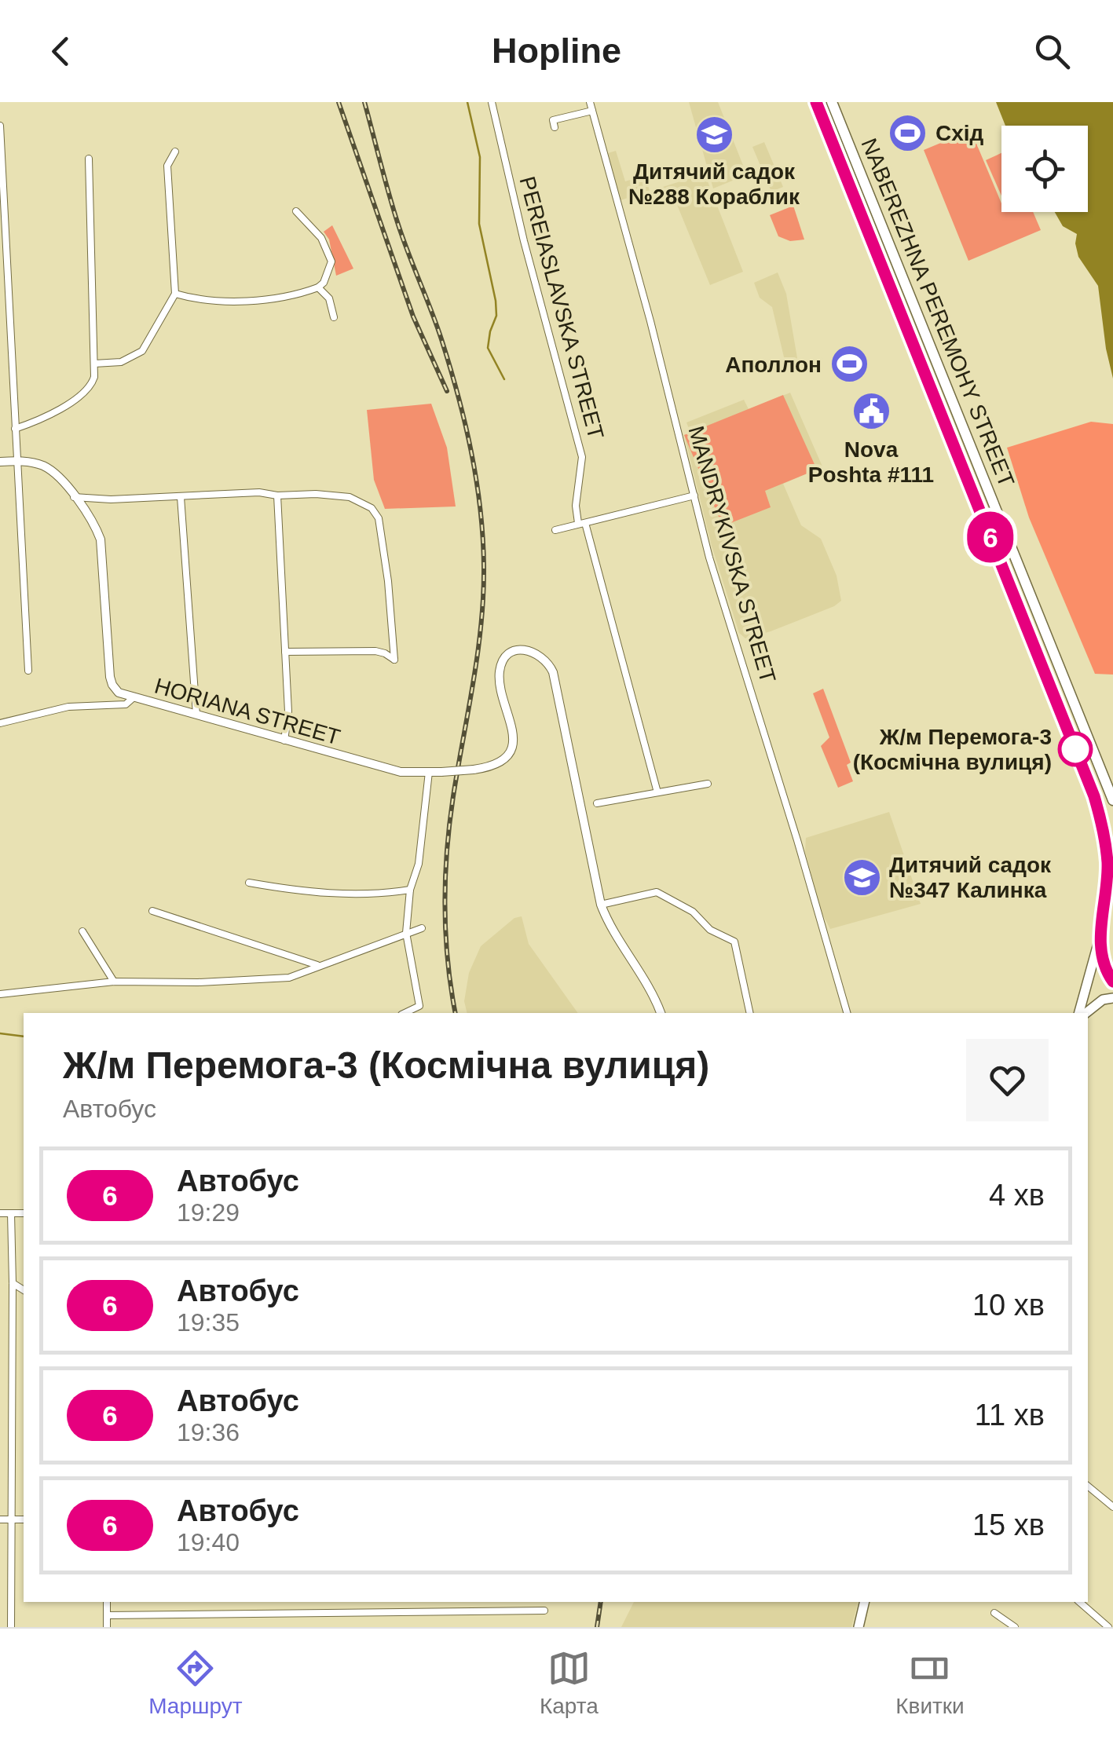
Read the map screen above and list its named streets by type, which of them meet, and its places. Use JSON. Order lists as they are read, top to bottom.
{
  "streets": {
    "main road": ["NABEREZHNA PEREMOHY STREET"],
    "street": ["PEREIASLAVSKA STREET", "MANDRYKIVSKA STREET", "HORIANA STREET"]
  },
  "places": {
    "sports": ["Схід", "Аполлон"],
    "school or university": ["Дитячий садок №288 Кораблик", "Дитячий садок №347 Калинка"],
    "public building": ["Nova Poshta #111"],
    "other": ["Ж/м Перемога-3 (Космічна вулиця)"]
  },
  "lines": ["bus line 6"],
  "page": {
    "header": "Hopline",
    "on_map": "6",
    "heading": ["Ж/м Перемога-3 (Космічна вулиця)", "Автобус"],
    "list": [
      {
        "mark": "6",
        "name": "Автобус",
        "note": "19:29",
        "value": "4 хв"
      },
      {
        "mark": "6",
        "name": "Автобус",
        "note": "19:35",
        "value": "10 хв"
      },
      {
        "mark": "6",
        "name": "Автобус",
        "note": "19:36",
        "value": "11 хв"
      },
      {
        "mark": "6",
        "name": "Автобус",
        "note": "19:40",
        "value": "15 хв"
      }
    ],
    "tabs": ["Маршрут", "Карта", "Квитки"]
  }
}
